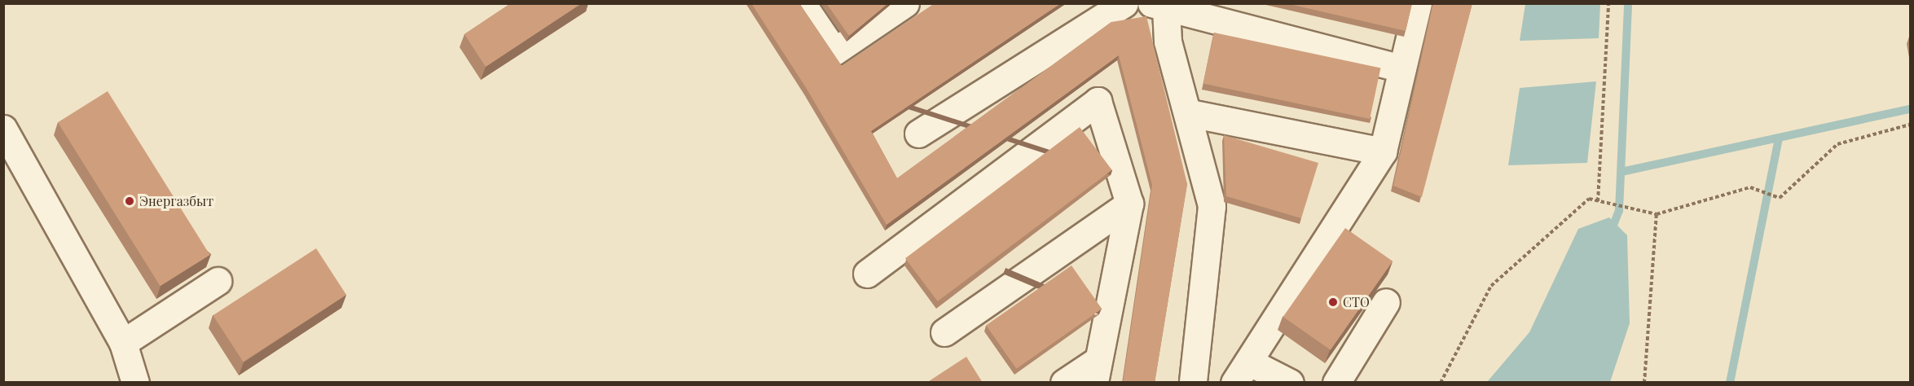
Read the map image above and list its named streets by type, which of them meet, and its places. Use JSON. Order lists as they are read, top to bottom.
{
  "places": ["Энергазбыт", "СТО"]
}
